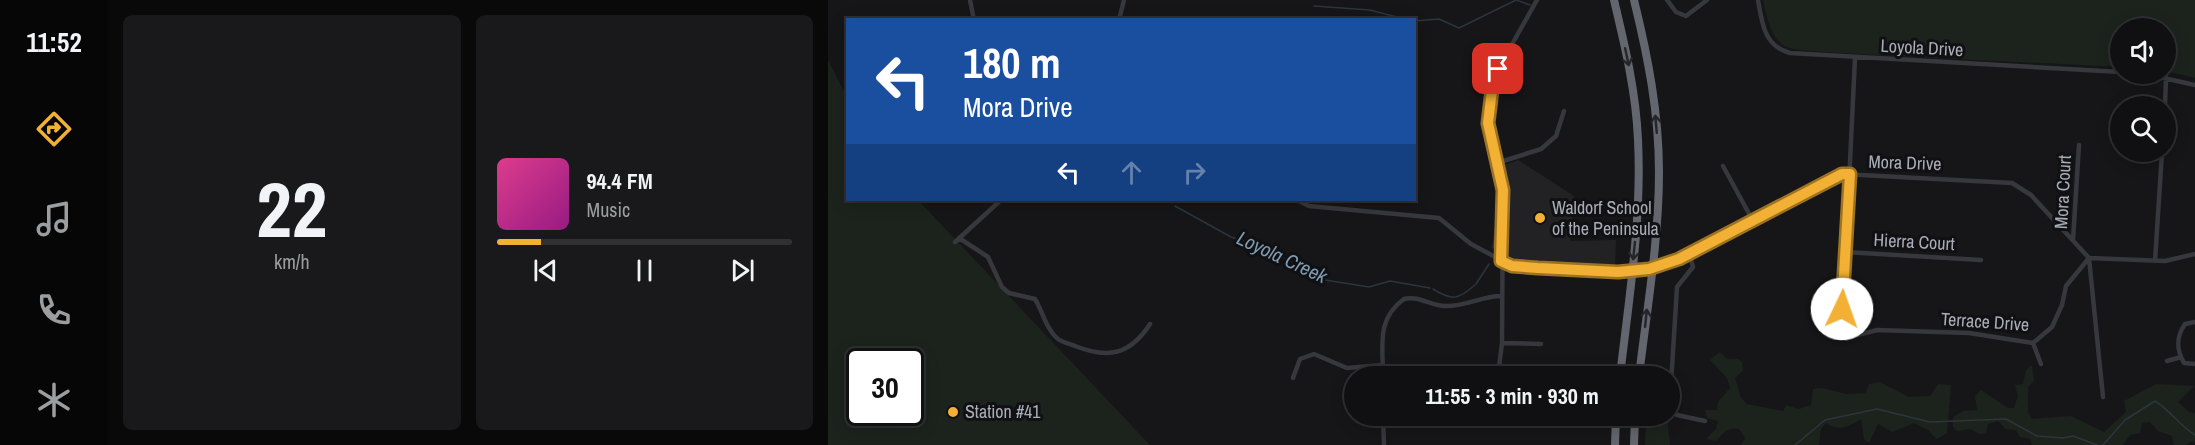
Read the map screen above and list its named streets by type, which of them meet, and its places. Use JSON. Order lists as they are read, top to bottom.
{
  "streets": {
    "street": [
      "Loyola Drive",
      "Mora Drive",
      "Mora Court",
      "Hierra Court",
      "Terrace Drive"
    ]
  },
  "crossings": [
    ["Mora Drive", "Mora Court"],
    ["Mora Drive", "Terrace Drive"],
    ["Hierra Court", "Terrace Drive"]
  ],
  "water": ["Loyola Creek"],
  "places": ["Waldorf School of the Peninsula", "Station #41"],
  "page": {
    "tabs": "11:52",
    "tile": ["22", "km/h"],
    "turn": ["180 m", "Mora Drive"],
    "song": ["94.4 FM", "Music"],
    "limit": "30",
    "trip": "11:55 · 3 min · 930 m"
  }
}
